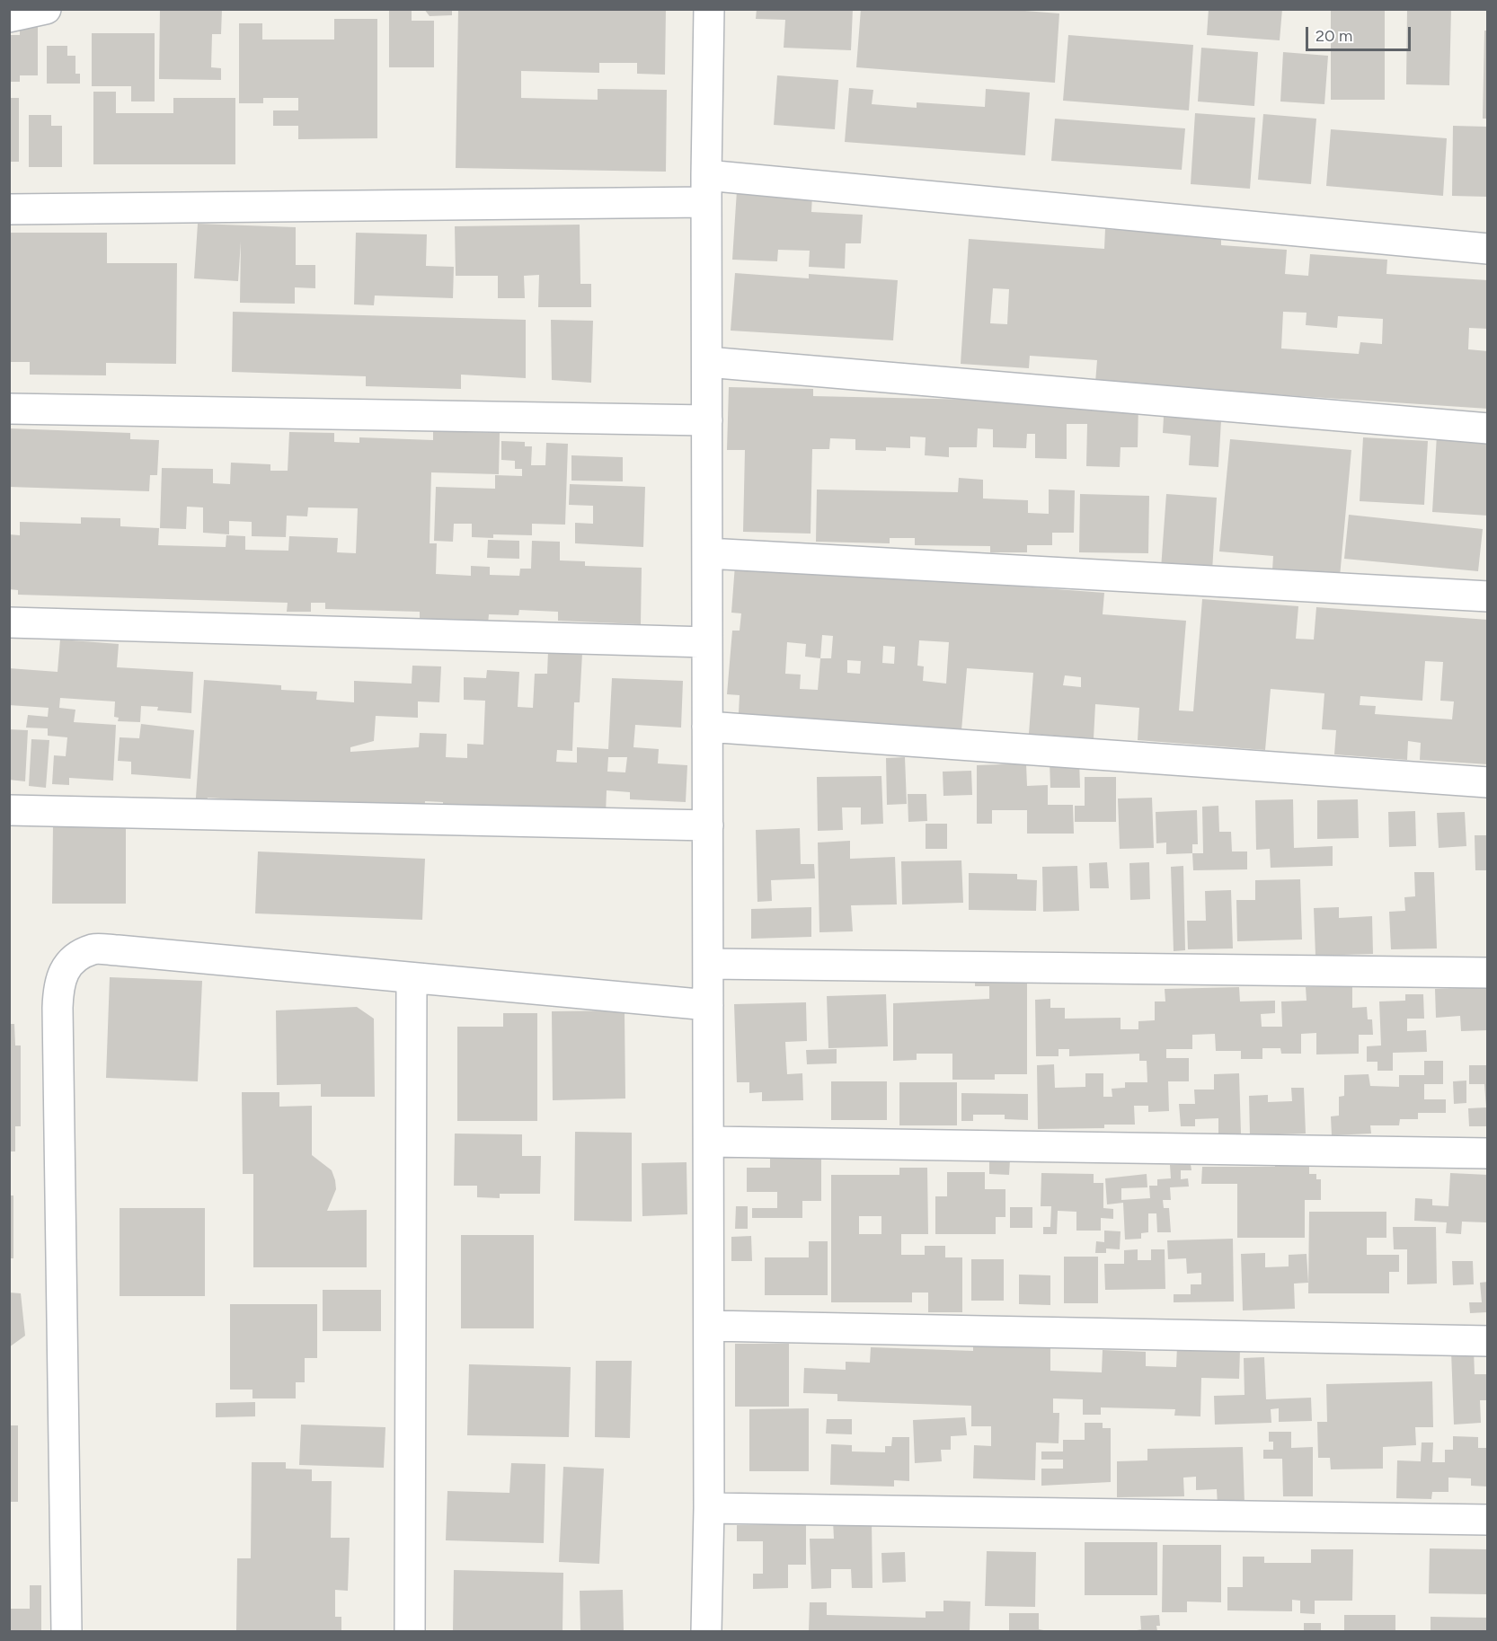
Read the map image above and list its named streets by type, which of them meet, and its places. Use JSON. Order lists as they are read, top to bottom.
{
  "scale_bar": "20 m"
}
